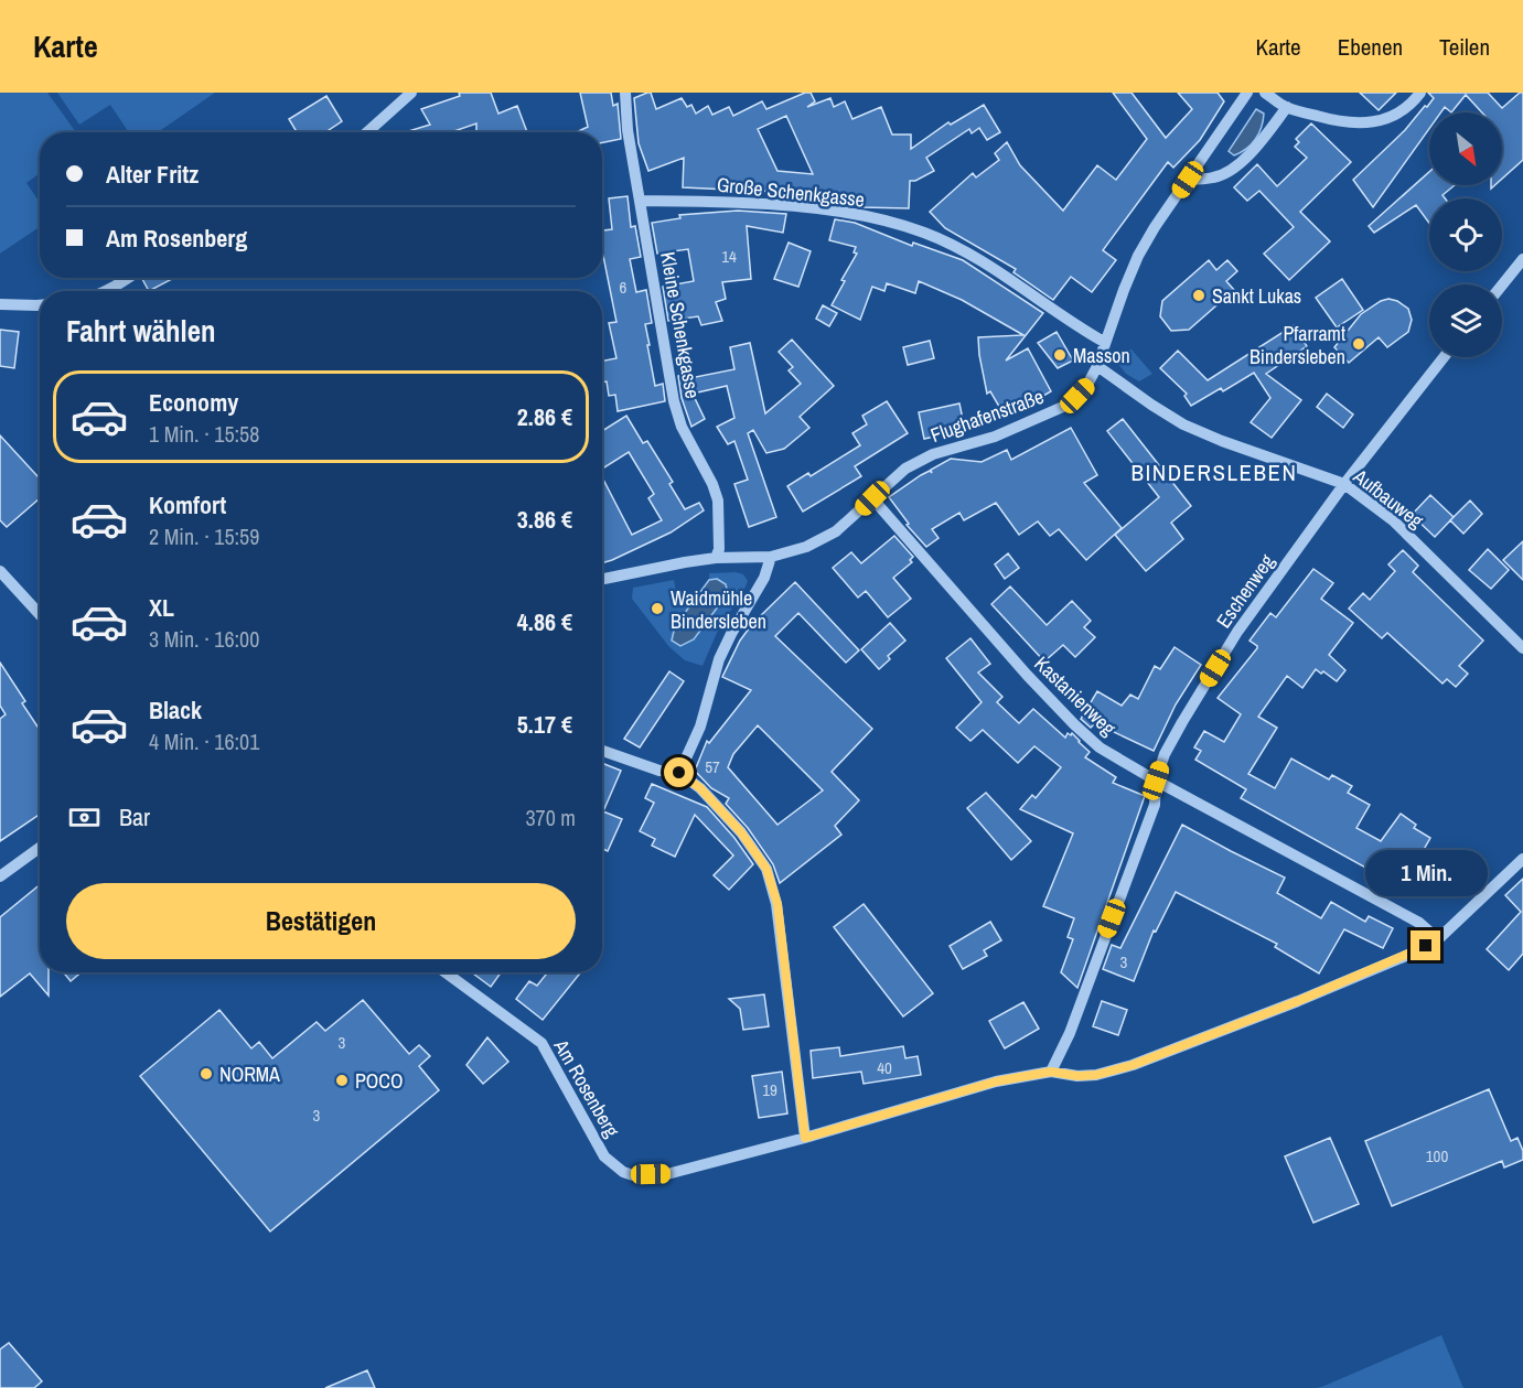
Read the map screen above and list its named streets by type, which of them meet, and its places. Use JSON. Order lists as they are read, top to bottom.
{
  "streets": {
    "street": [
      "Große Schenkgasse",
      "Kleine Schenkgasse",
      "Flughafenstraße",
      "Aufbauweg",
      "Eschenweg",
      "Kastanienweg",
      "Am Rosenberg"
    ]
  },
  "crossings": [
    ["Große Schenkgasse", "Kleine Schenkgasse"],
    ["Große Schenkgasse", "Flughafenstraße"],
    ["Kleine Schenkgasse", "Flughafenstraße"],
    ["Flughafenstraße", "Aufbauweg"],
    ["Flughafenstraße", "Kastanienweg"],
    ["Aufbauweg", "Eschenweg"],
    ["Eschenweg", "Kastanienweg"],
    ["Eschenweg", "Am Rosenberg"],
    ["Kastanienweg", "Am Rosenberg"]
  ],
  "districts": ["BINDERSLEBEN"],
  "places": [
    "Sankt Lukas",
    "Pfarramt Bindersleben",
    "Masson",
    "Waidmühle Bindersleben",
    "NORMA",
    "POCO"
  ],
  "house_numbers": [
    "14",
    "6",
    "57",
    "3",
    "3",
    "40",
    "19",
    "3",
    "100"
  ],
  "north": "bottom right",
  "page": {
    "header": "Karte",
    "nav": ["Karte", "Ebenen", "Teilen"],
    "banner": ["Alter Fritz", "Am Rosenberg"],
    "heading": "Fahrt wählen",
    "list": [
      {
        "name": "Economy",
        "note": "1 Min. · 15:58",
        "value": "2.86 €"
      },
      {
        "name": "Komfort",
        "note": "2 Min. · 15:59",
        "value": "3.86 €"
      },
      {
        "name": "XL",
        "note": "3 Min. · 16:00",
        "value": "4.86 €"
      },
      {
        "name": "Black",
        "note": "4 Min. · 16:01",
        "value": "5.17 €"
      }
    ],
    "pay": ["Bar", "370 m"],
    "bubble": "1 Min.",
    "buttons": "Bestätigen"
  }
}
